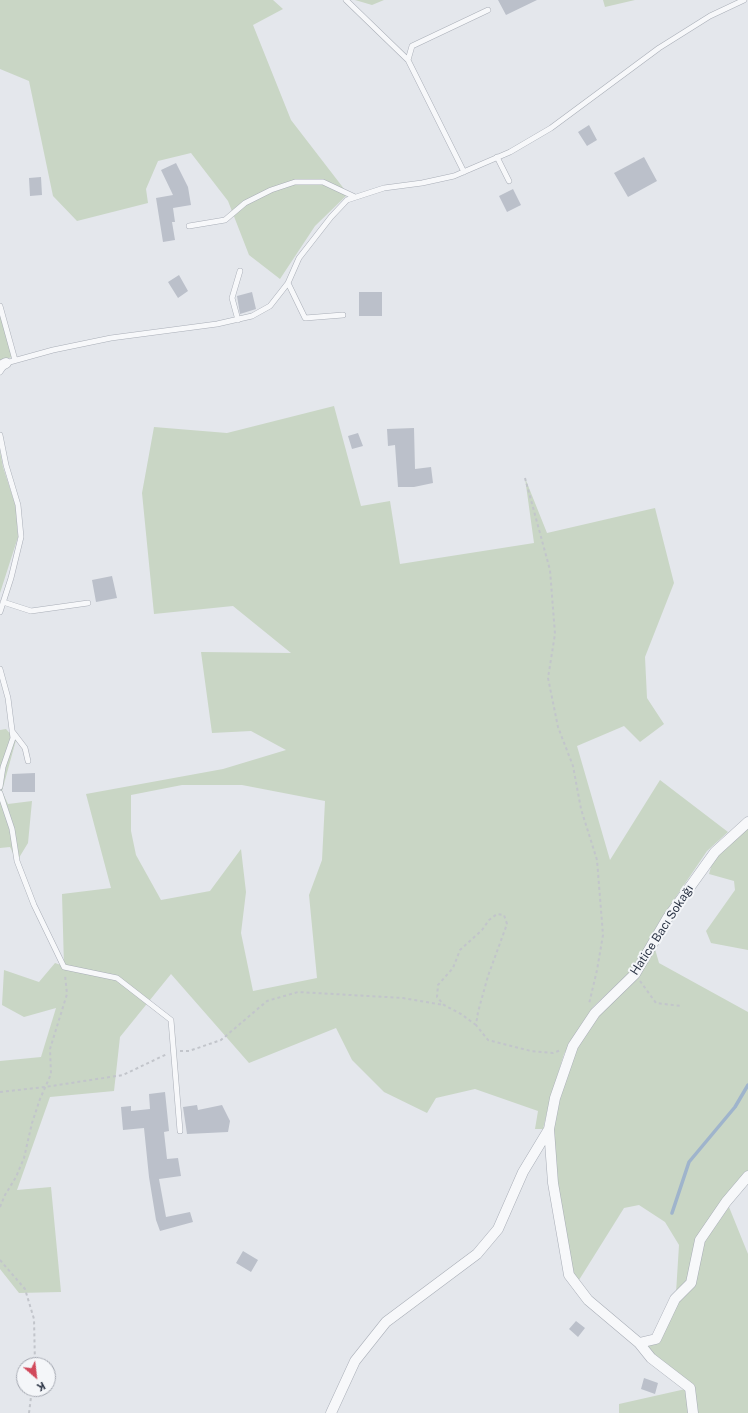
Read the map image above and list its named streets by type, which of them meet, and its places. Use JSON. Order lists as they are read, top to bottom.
{
  "streets": {
    "street": ["Hatice Bacı Sokağı"]
  },
  "north": "bottom right"
}
